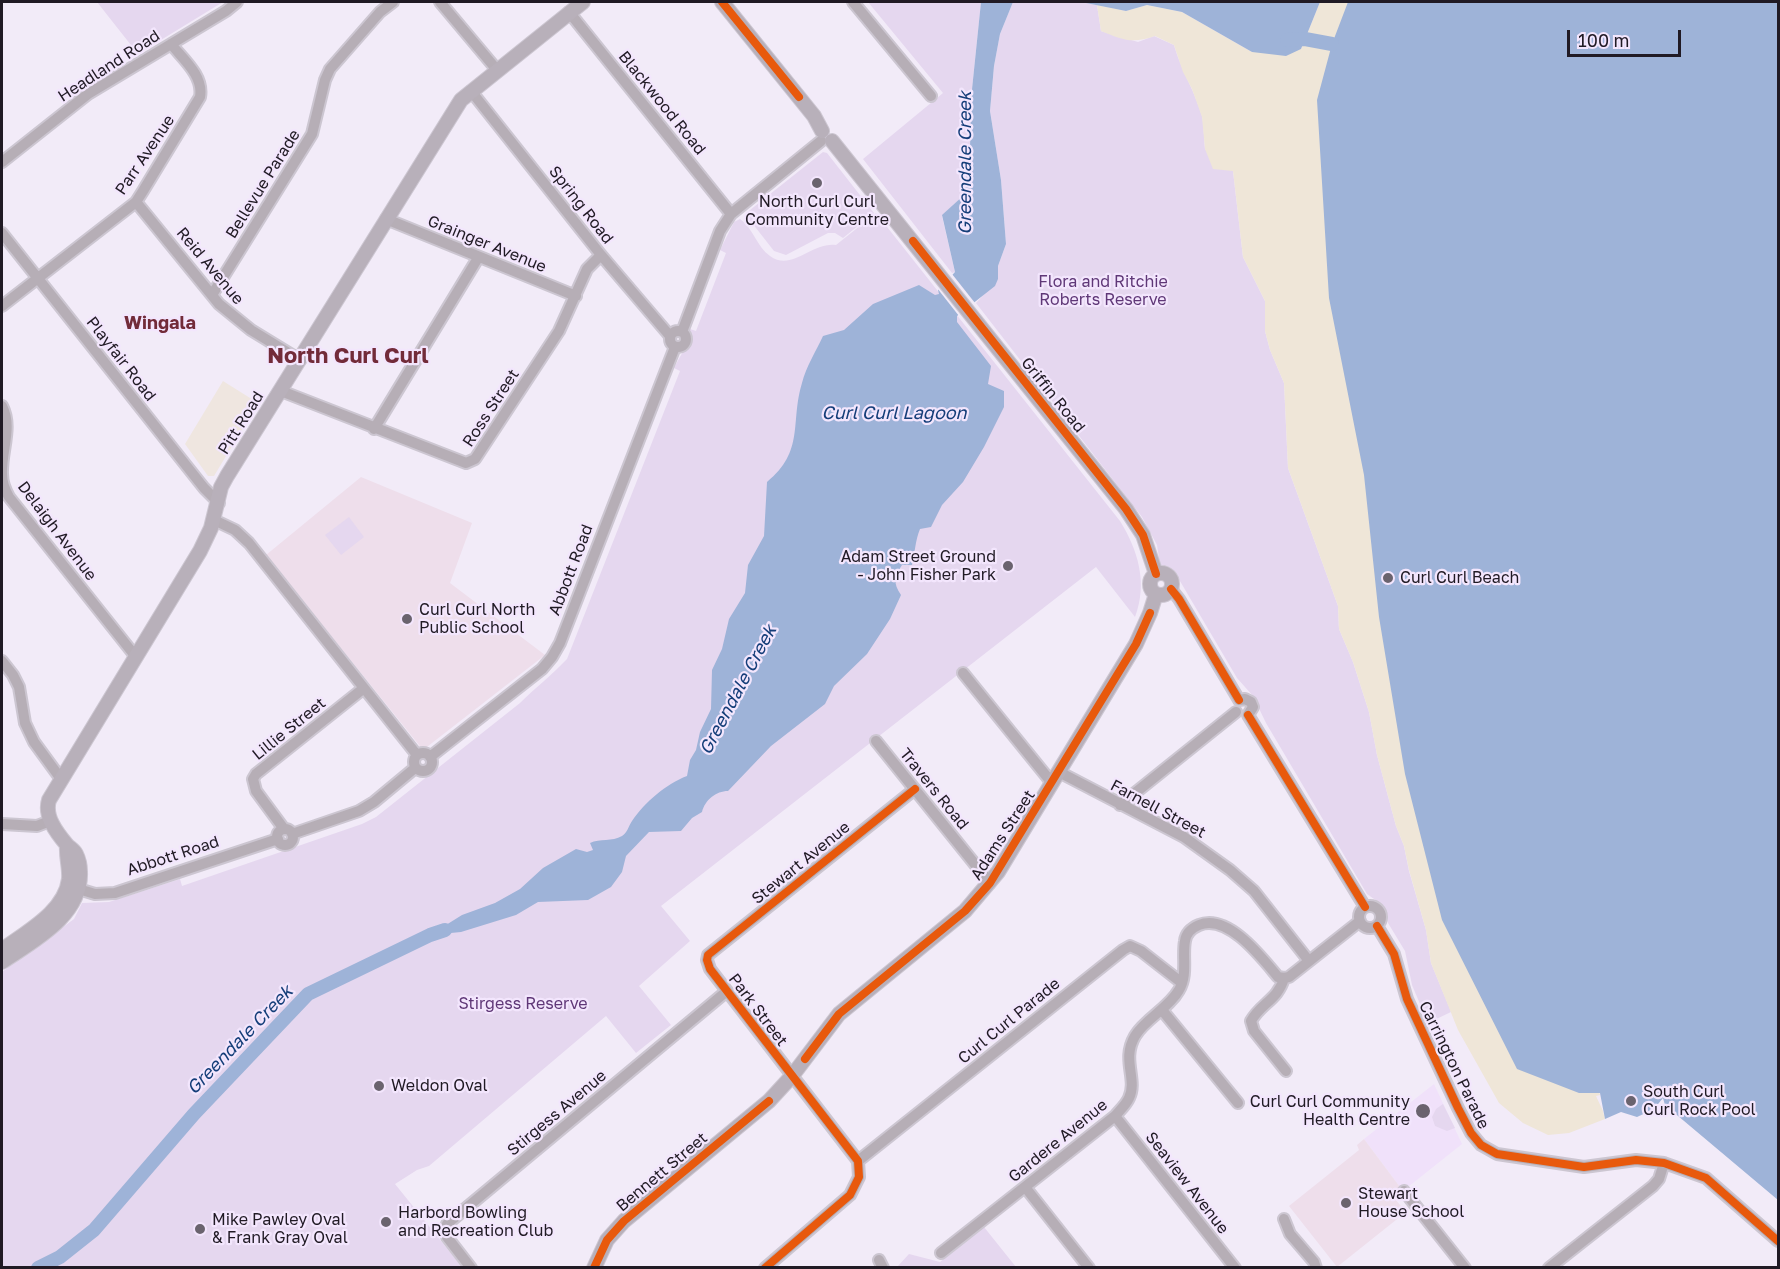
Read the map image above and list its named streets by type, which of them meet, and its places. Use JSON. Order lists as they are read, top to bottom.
{
  "streets": {
    "main road": [
      "Griffin Road",
      "Pitt Road",
      "Adams Street",
      "Bennett Street"
    ],
    "street": [
      "Headland Road",
      "Blackwood Road",
      "Parr Avenue",
      "Bellevue Parade",
      "Spring Road",
      "Grainger Avenue",
      "Reid Avenue",
      "Playfair Road",
      "Ross Street",
      "Delaigh Avenue",
      "Abbott Road",
      "Lillie Street",
      "Travers Road",
      "Farnell Street",
      "Stewart Avenue",
      "Park Street",
      "Curl Curl Parade",
      "Carrington Parade",
      "Stirgess Avenue",
      "Gardere Avenue",
      "Seaview Avenue"
    ]
  },
  "crossings": [
    ["Headland Road", "Parr Avenue"],
    ["Blackwood Road", "Pitt Road"],
    ["Blackwood Road", "Abbott Road"],
    ["Parr Avenue", "Reid Avenue"],
    ["Parr Avenue", "Playfair Road"],
    ["Bellevue Parade", "Reid Avenue"],
    ["Spring Road", "Ross Street"],
    ["Spring Road", "Pitt Road"],
    ["Spring Road", "Abbott Road"],
    ["Grainger Avenue", "Ross Street"],
    ["Grainger Avenue", "Pitt Road"],
    ["Reid Avenue", "Pitt Road"],
    ["Playfair Road", "Pitt Road"],
    ["Griffin Road", "Abbott Road"],
    ["Griffin Road", "Adams Street"],
    ["Ross Street", "Pitt Road"],
    ["Pitt Road", "Delaigh Avenue"],
    ["Abbott Road", "Lillie Street"],
    ["Travers Road", "Adams Street"],
    ["Travers Road", "Stewart Avenue"],
    ["Farnell Street", "Adams Street"],
    ["Adams Street", "Park Street"],
    ["Adams Street", "Bennett Street"],
    ["Stewart Avenue", "Park Street"],
    ["Park Street", "Curl Curl Parade"],
    ["Park Street", "Stirgess Avenue"],
    ["Park Street", "Bennett Street"],
    ["Curl Curl Parade", "Gardere Avenue"],
    ["Gardere Avenue", "Seaview Avenue"]
  ],
  "districts": ["Wingala", "North Curl Curl"],
  "water": ["Greendale Creek", "Curl Curl Lagoon"],
  "parks": ["Flora and Ritchie Roberts Reserve", "Stirgess Reserve"],
  "places": [
    "North Curl Curl Community Centre",
    "Adam Street Ground - John Fisher Park",
    "Curl Curl Beach",
    "Curl Curl North Public School",
    "Weldon Oval",
    "South Curl Curl Rock Pool",
    "Curl Curl Community Health Centre",
    "Stewart House School",
    "Harbord Bowling and Recreation Club",
    "Mike Pawley Oval & Frank Gray Oval"
  ],
  "scale_bar": "100 m"
}
